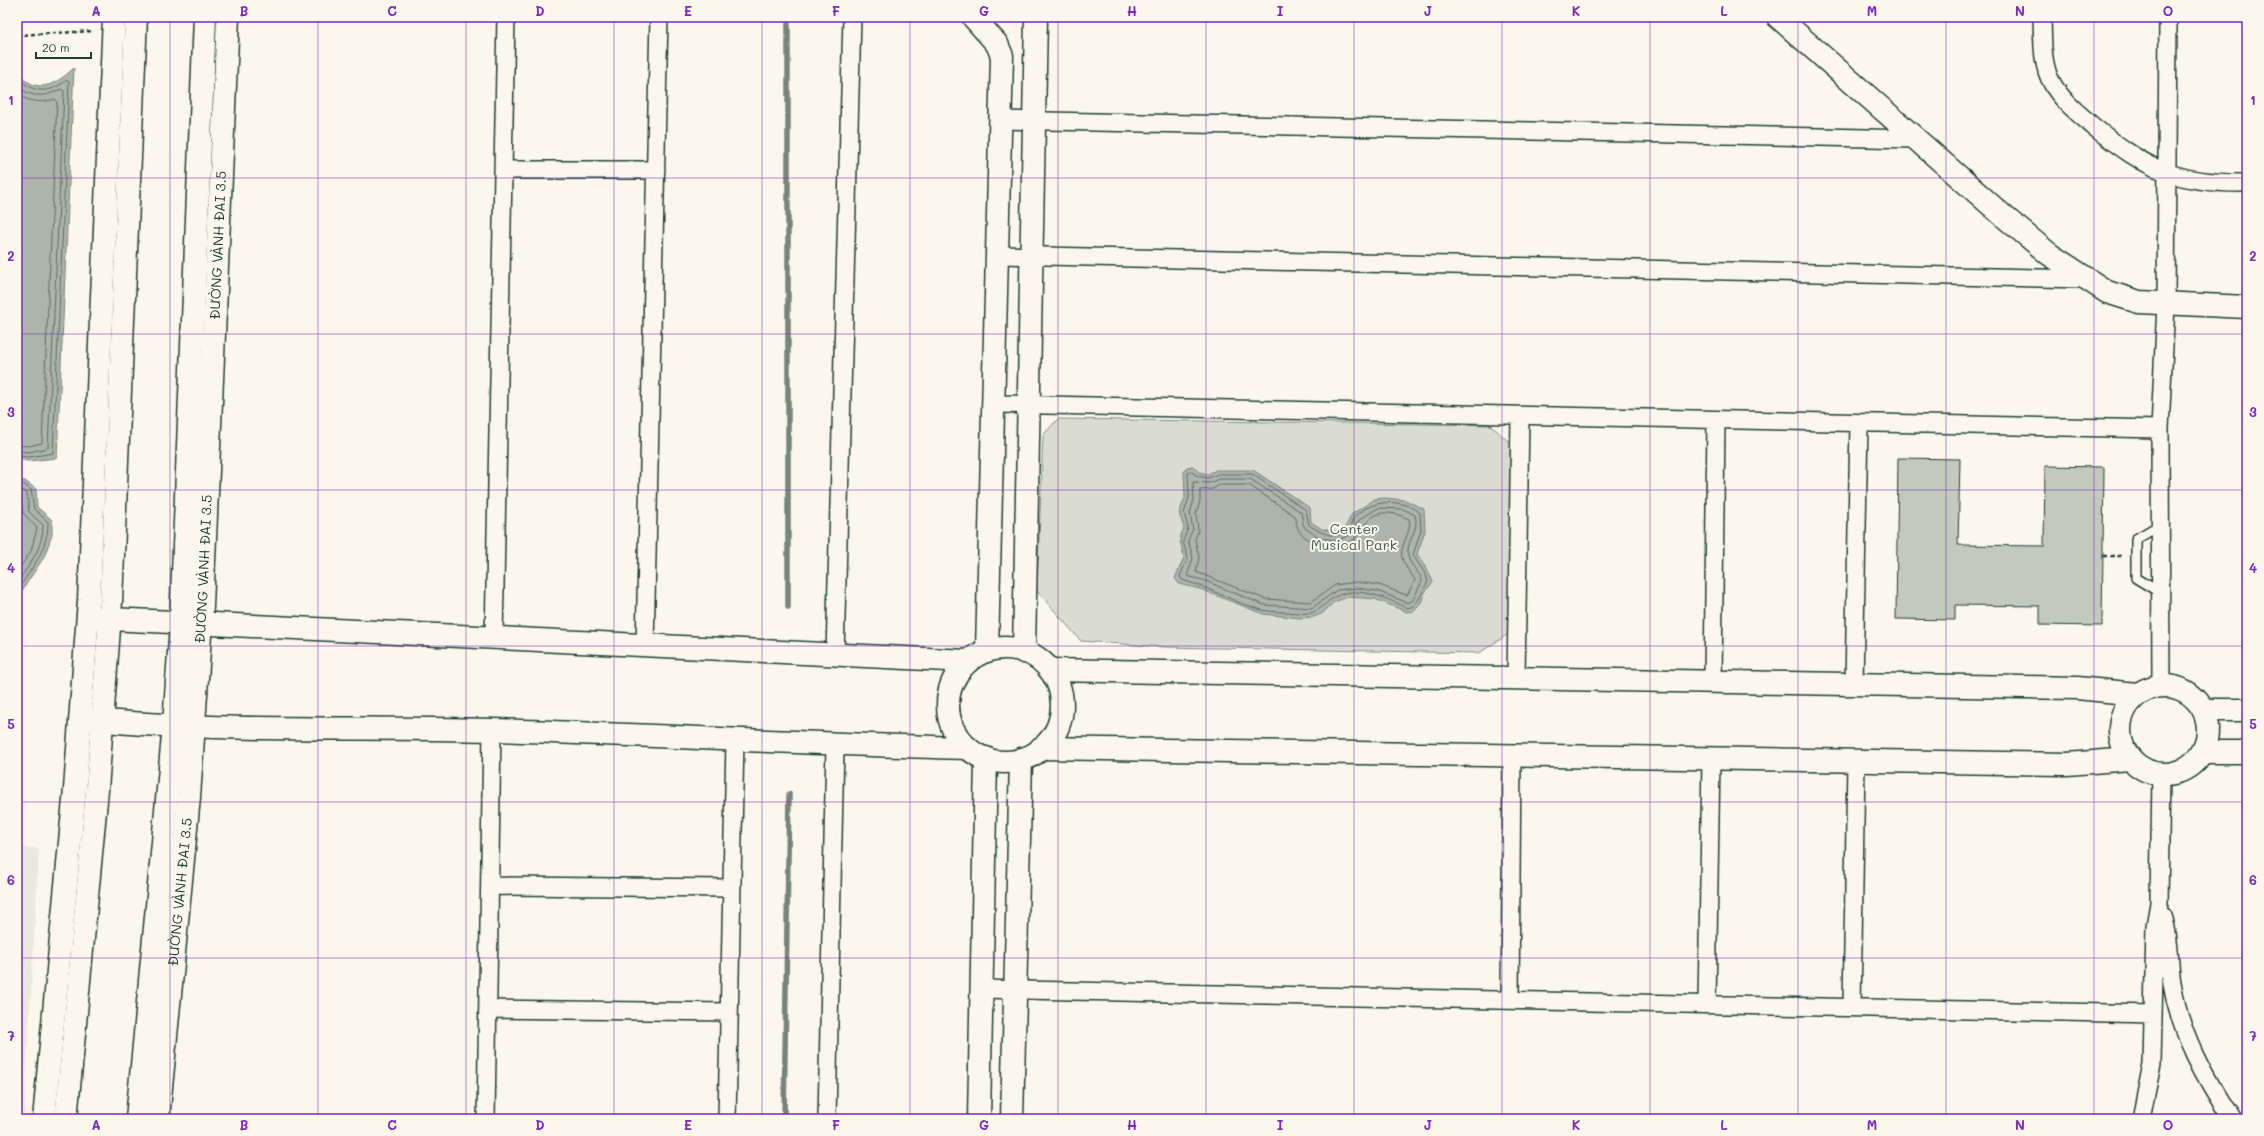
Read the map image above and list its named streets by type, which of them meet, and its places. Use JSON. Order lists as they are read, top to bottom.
{
  "streets": {
    "street": ["ĐƯỜNG VÀNH ĐAI 3.5"]
  },
  "parks": ["Center Musical Park"],
  "scale_bar": "20 m",
  "grid": {
    "columns": [
      "A",
      "B",
      "C",
      "D",
      "E",
      "F",
      "G",
      "H",
      "I",
      "J",
      "K",
      "L",
      "M",
      "N",
      "O"
    ],
    "rows": [
      "1",
      "2",
      "3",
      "4",
      "5",
      "6",
      "7"
    ]
  }
}
